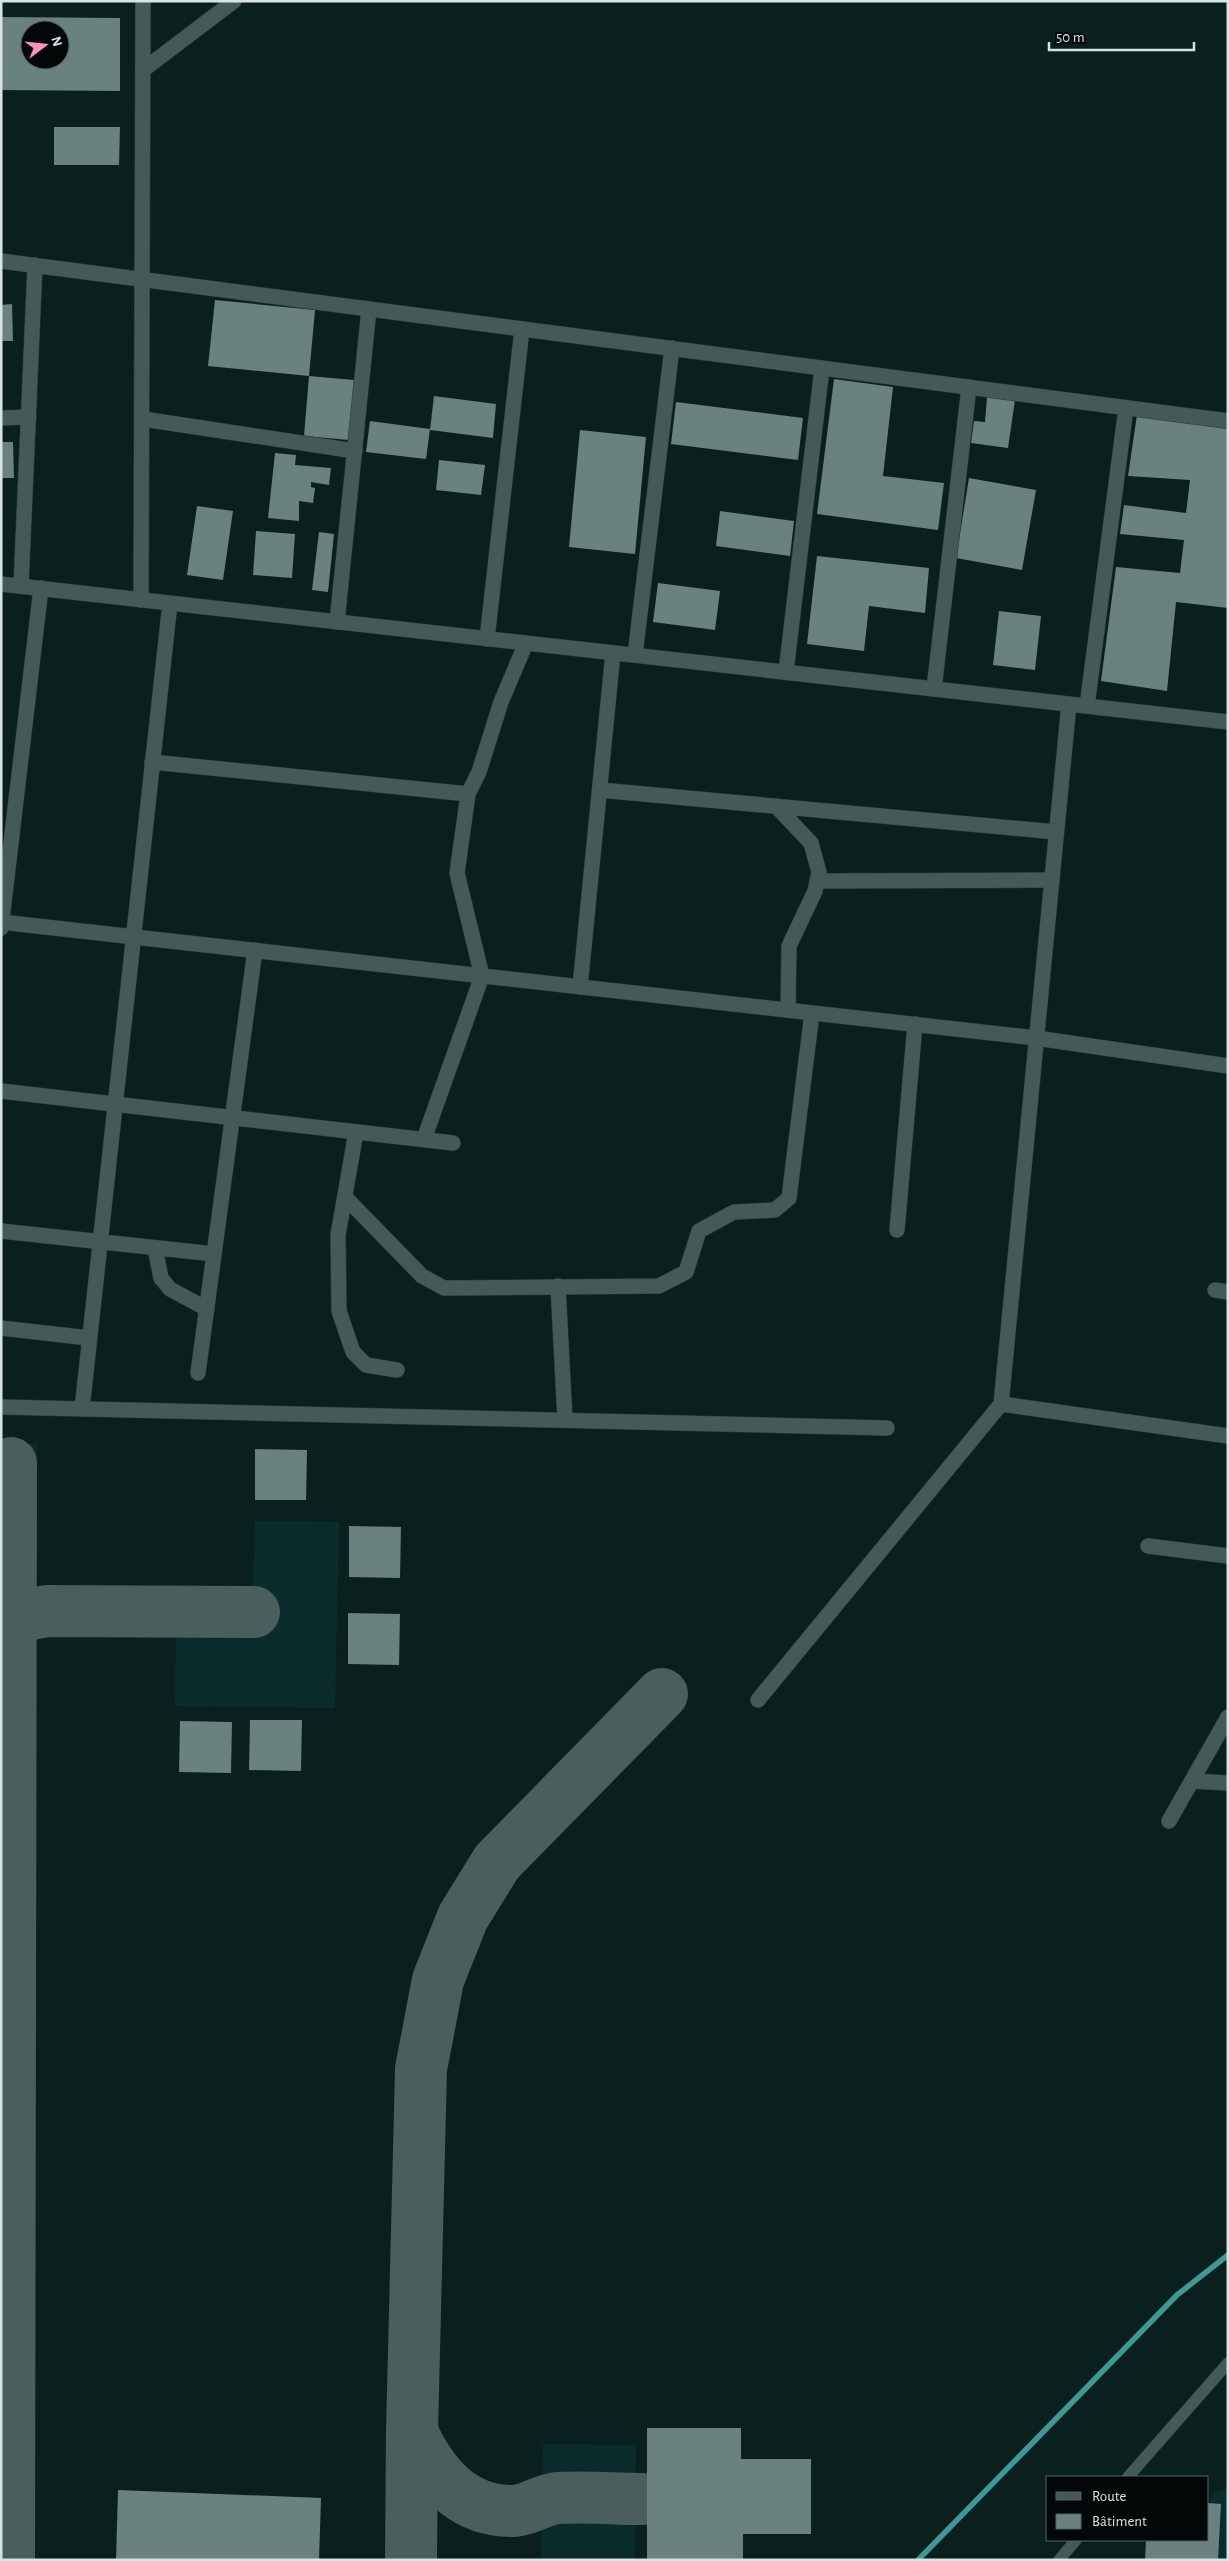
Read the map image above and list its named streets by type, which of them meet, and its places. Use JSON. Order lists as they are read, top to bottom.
{
  "legend": ["Route", "Bâtiment"],
  "scale_bar": "50 m",
  "north": "right"
}
